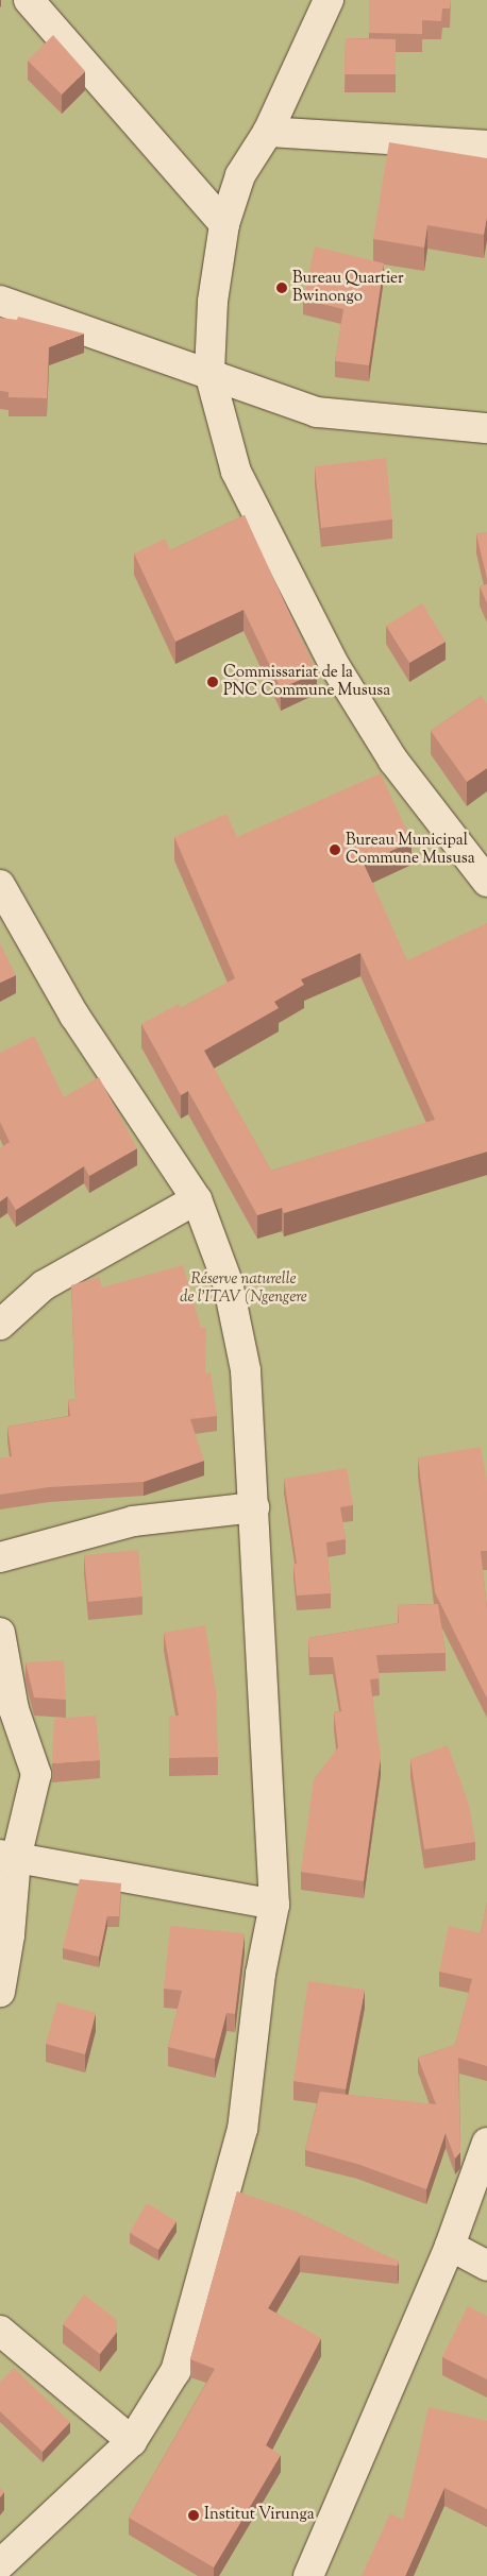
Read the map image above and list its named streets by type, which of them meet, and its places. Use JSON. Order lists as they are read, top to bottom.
{
  "parks": ["Réserve naturelle de l'ITAV (Ngengere"],
  "places": [
    "Bureau Quartier Bwinongo",
    "Commissariat de la PNC Commune Mususa",
    "Bureau Municipal Commune Mususa",
    "Institut Virunga"
  ]
}
